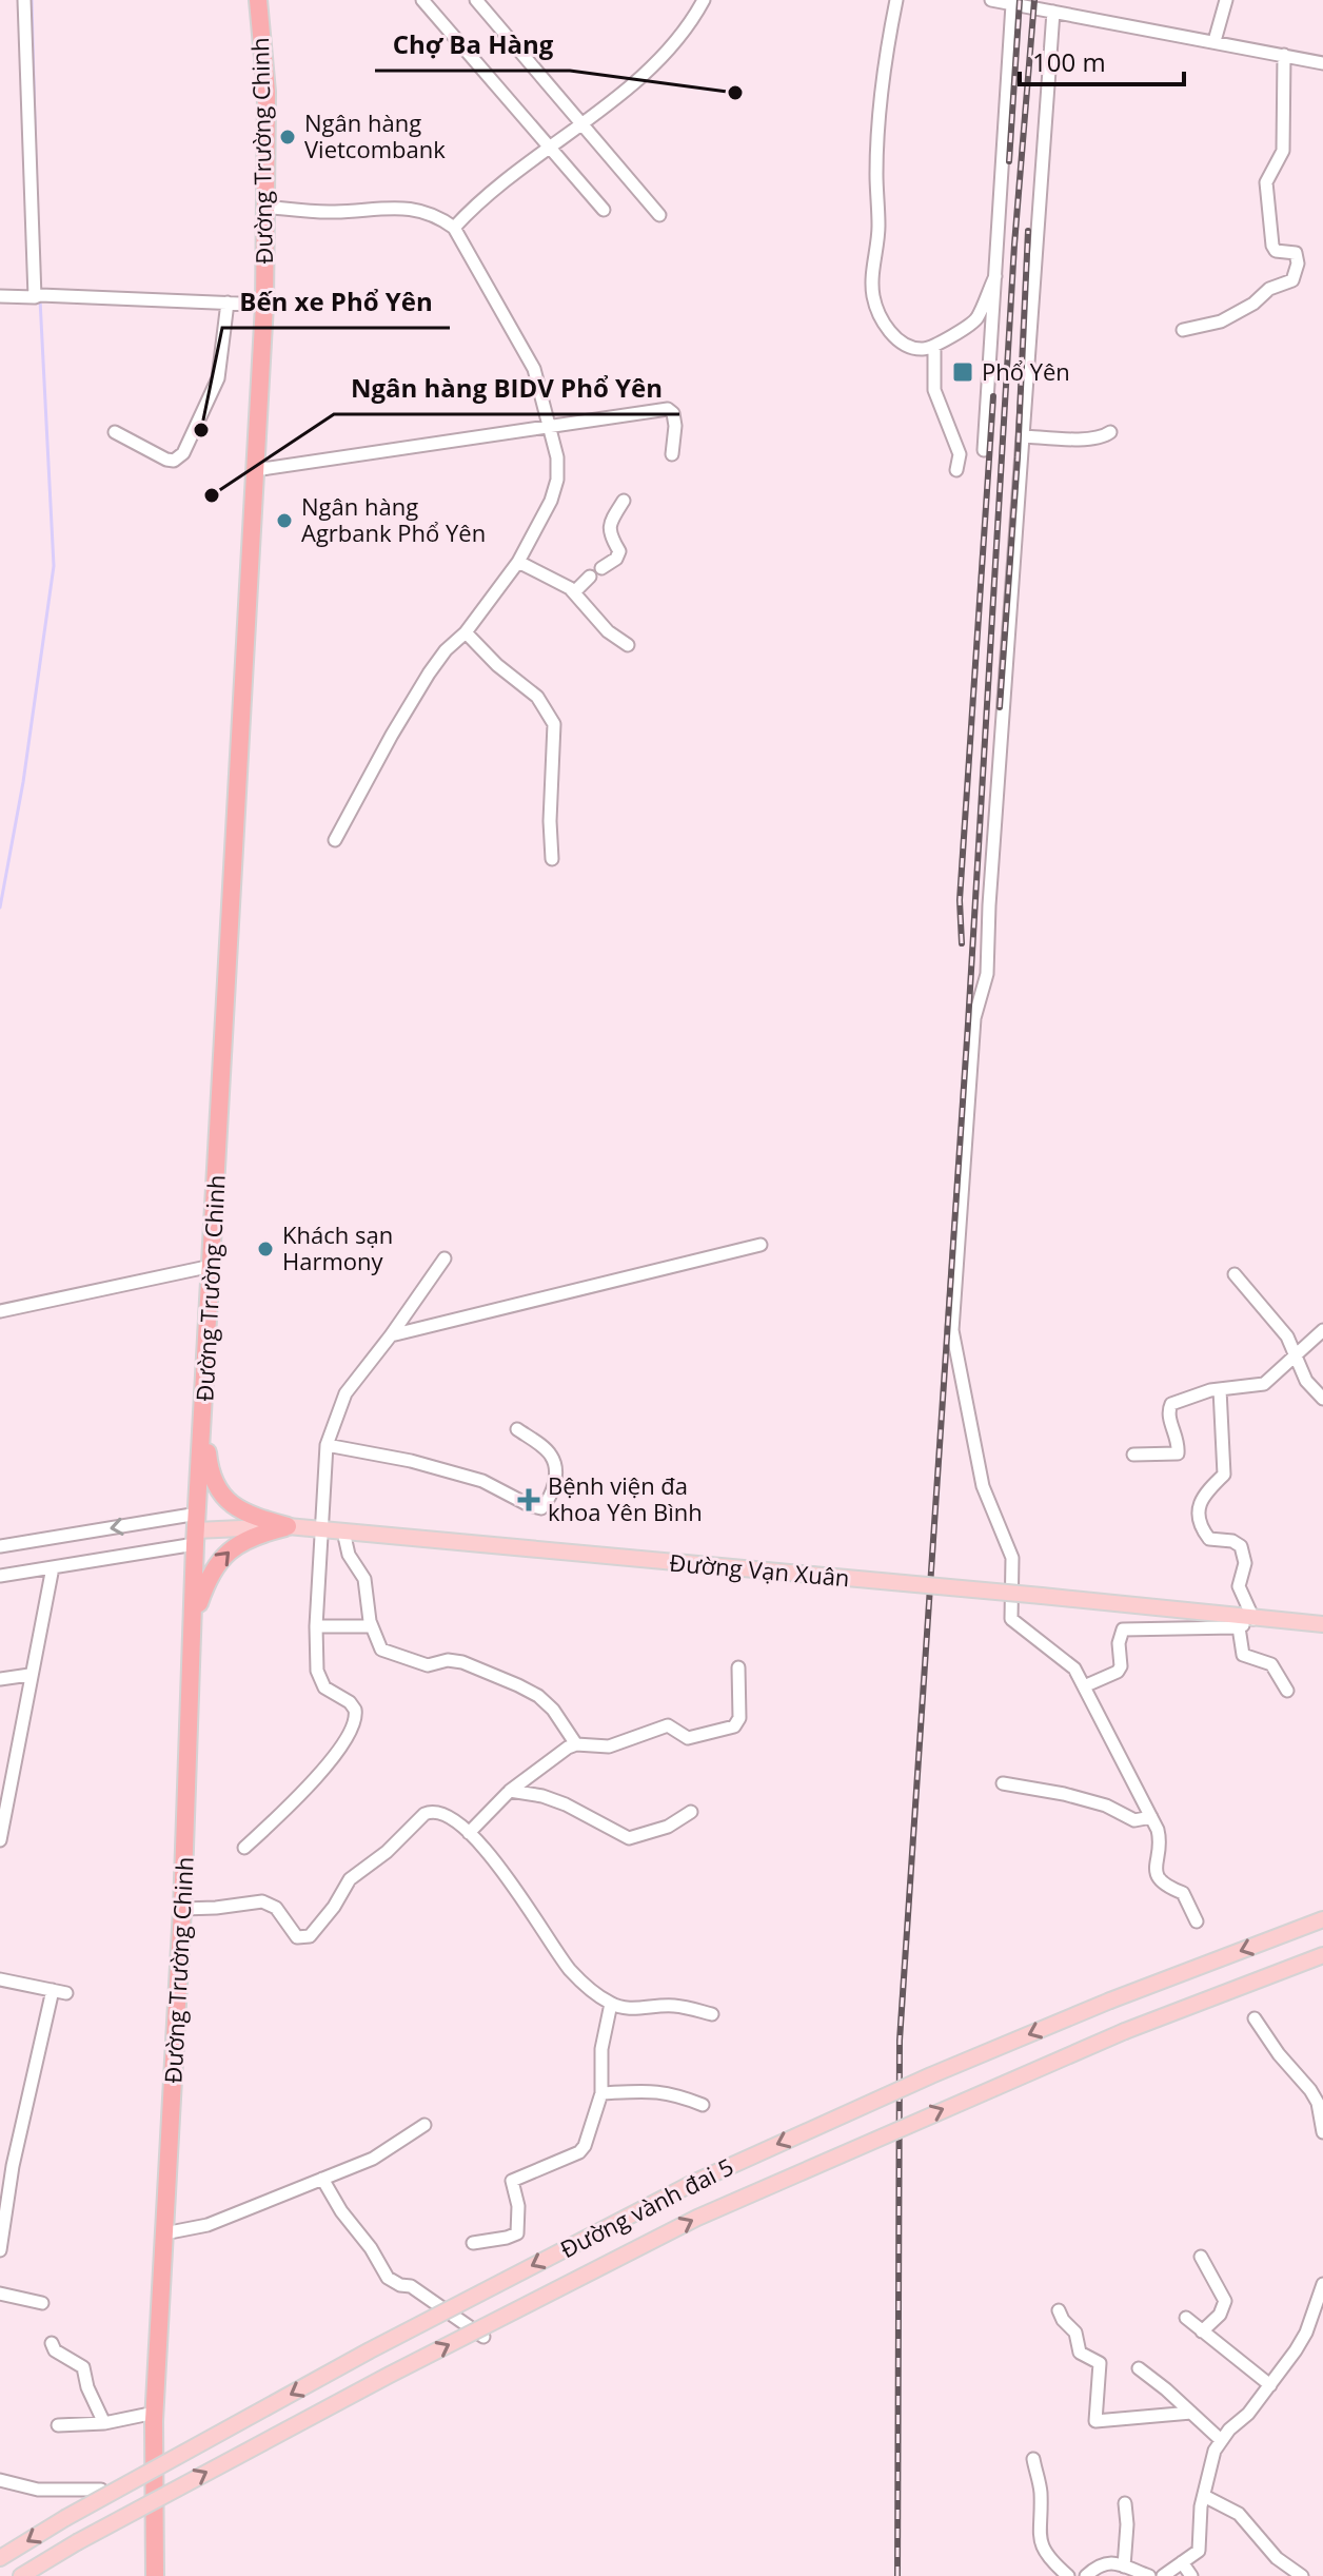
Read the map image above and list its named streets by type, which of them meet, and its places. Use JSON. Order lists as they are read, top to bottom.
{
  "streets": {
    "highway": ["Đường Trường Chinh"],
    "main road": ["Đường Vạn Xuân", "Đường vành đai 5"]
  },
  "crossings": [
    ["Đường Trường Chinh", "Đường Vạn Xuân"]
  ],
  "places": {
    "other": [
      "Chợ Ba Hàng",
      "Ngân hàng Vietcombank",
      "Bến xe Phổ Yên",
      "Ngân hàng BIDV Phổ Yên",
      "Ngân hàng Agrbank Phổ Yên",
      "Khách sạn Harmony"
    ],
    "transit": ["Phổ Yên"],
    "health": ["Bệnh viện đa khoa Yên Bình"]
  },
  "scale_bar": "100 m"
}
